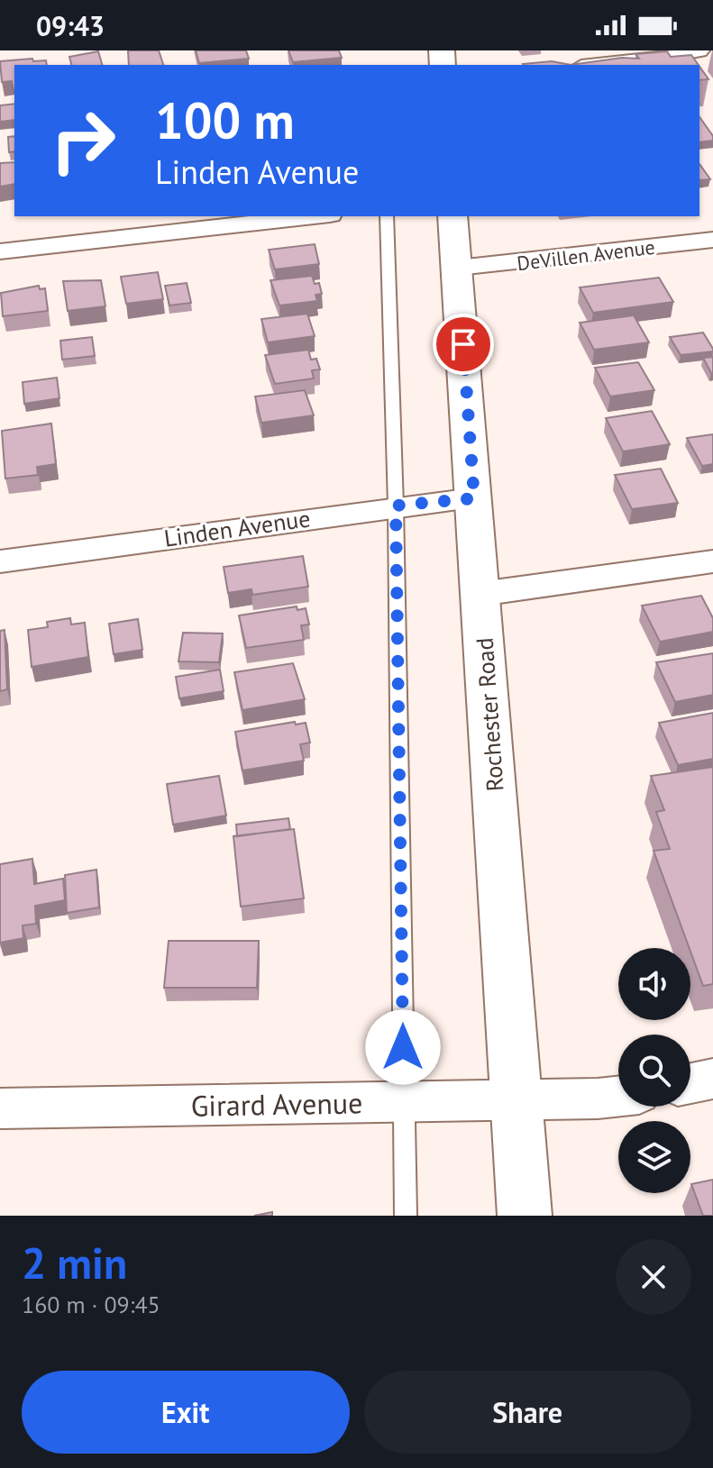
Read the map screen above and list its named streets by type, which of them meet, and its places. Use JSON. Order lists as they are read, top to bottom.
{
  "streets": {
    "main road": ["Rochester Road"],
    "street": ["DeVillen Avenue", "Linden Avenue", "Girard Avenue"]
  },
  "crossings": [
    ["DeVillen Avenue", "Rochester Road"],
    ["Linden Avenue", "Rochester Road"],
    ["Rochester Road", "Girard Avenue"]
  ],
  "page": {
    "status": "09:43",
    "turn": ["100 m", "Linden Avenue"],
    "heading": ["2 min", "160 m · 09:45"],
    "buttons": ["Exit", "Share"]
  }
}
